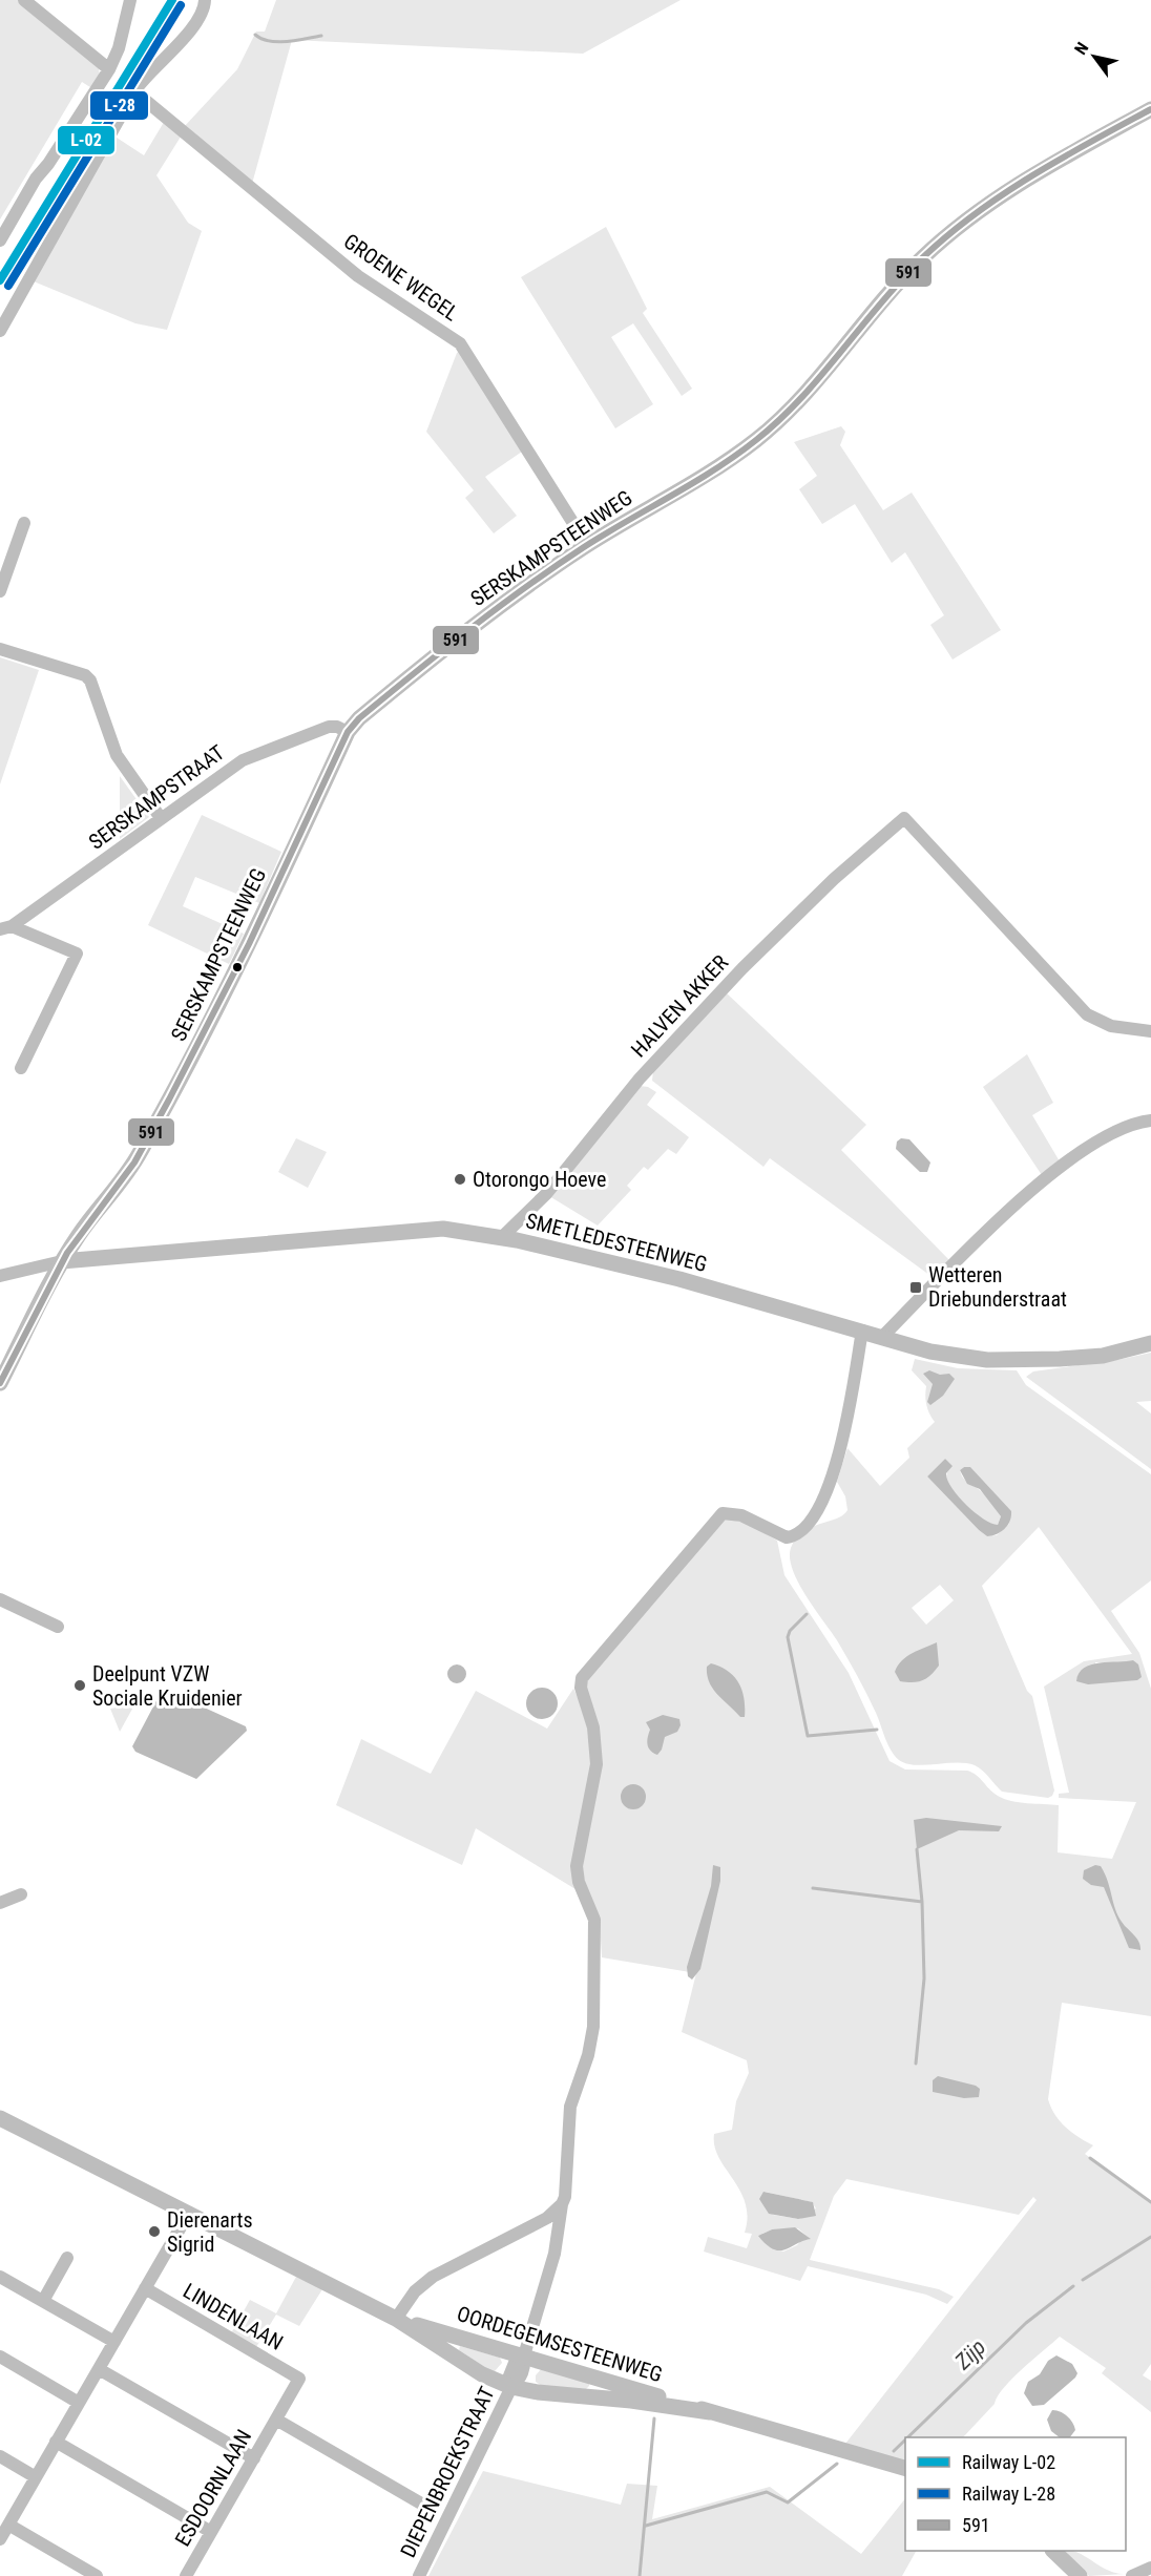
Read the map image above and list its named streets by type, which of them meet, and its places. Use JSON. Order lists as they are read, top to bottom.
{
  "streets": {
    "street": [
      "GROENE WEGEL",
      "SERSKAMPSTEENWEG",
      "SERSKAMPSTRAAT",
      "HALVEN AKKER",
      "SMETLEDESTEENWEG",
      "LINDENLAAN",
      "OORDEGEMSESTEENWEG",
      "DIEPENBROEKSTRAAT",
      "ESDOORNLAAN"
    ]
  },
  "crossings": [
    ["GROENE WEGEL", "SERSKAMPSTEENWEG"],
    ["SERSKAMPSTEENWEG", "SERSKAMPSTRAAT"],
    ["SERSKAMPSTEENWEG", "SMETLEDESTEENWEG"],
    ["HALVEN AKKER", "SMETLEDESTEENWEG"],
    ["SMETLEDESTEENWEG", "DIEPENBROEKSTRAAT"],
    ["LINDENLAAN", "ESDOORNLAAN"],
    ["OORDEGEMSESTEENWEG", "DIEPENBROEKSTRAAT"]
  ],
  "water": ["Zijp"],
  "places": {
    "other": ["Otorongo Hoeve", "Deelpunt VZW Sociale Kruidenier", "Dierenarts Sigrid"],
    "transit": ["Wetteren Driebunderstraat"]
  },
  "lines": ["rail line L-02", "rail line L-28", "transit line 591"],
  "legend": ["Railway L-02", "Railway L-28", "591"],
  "north": "top left"
}
